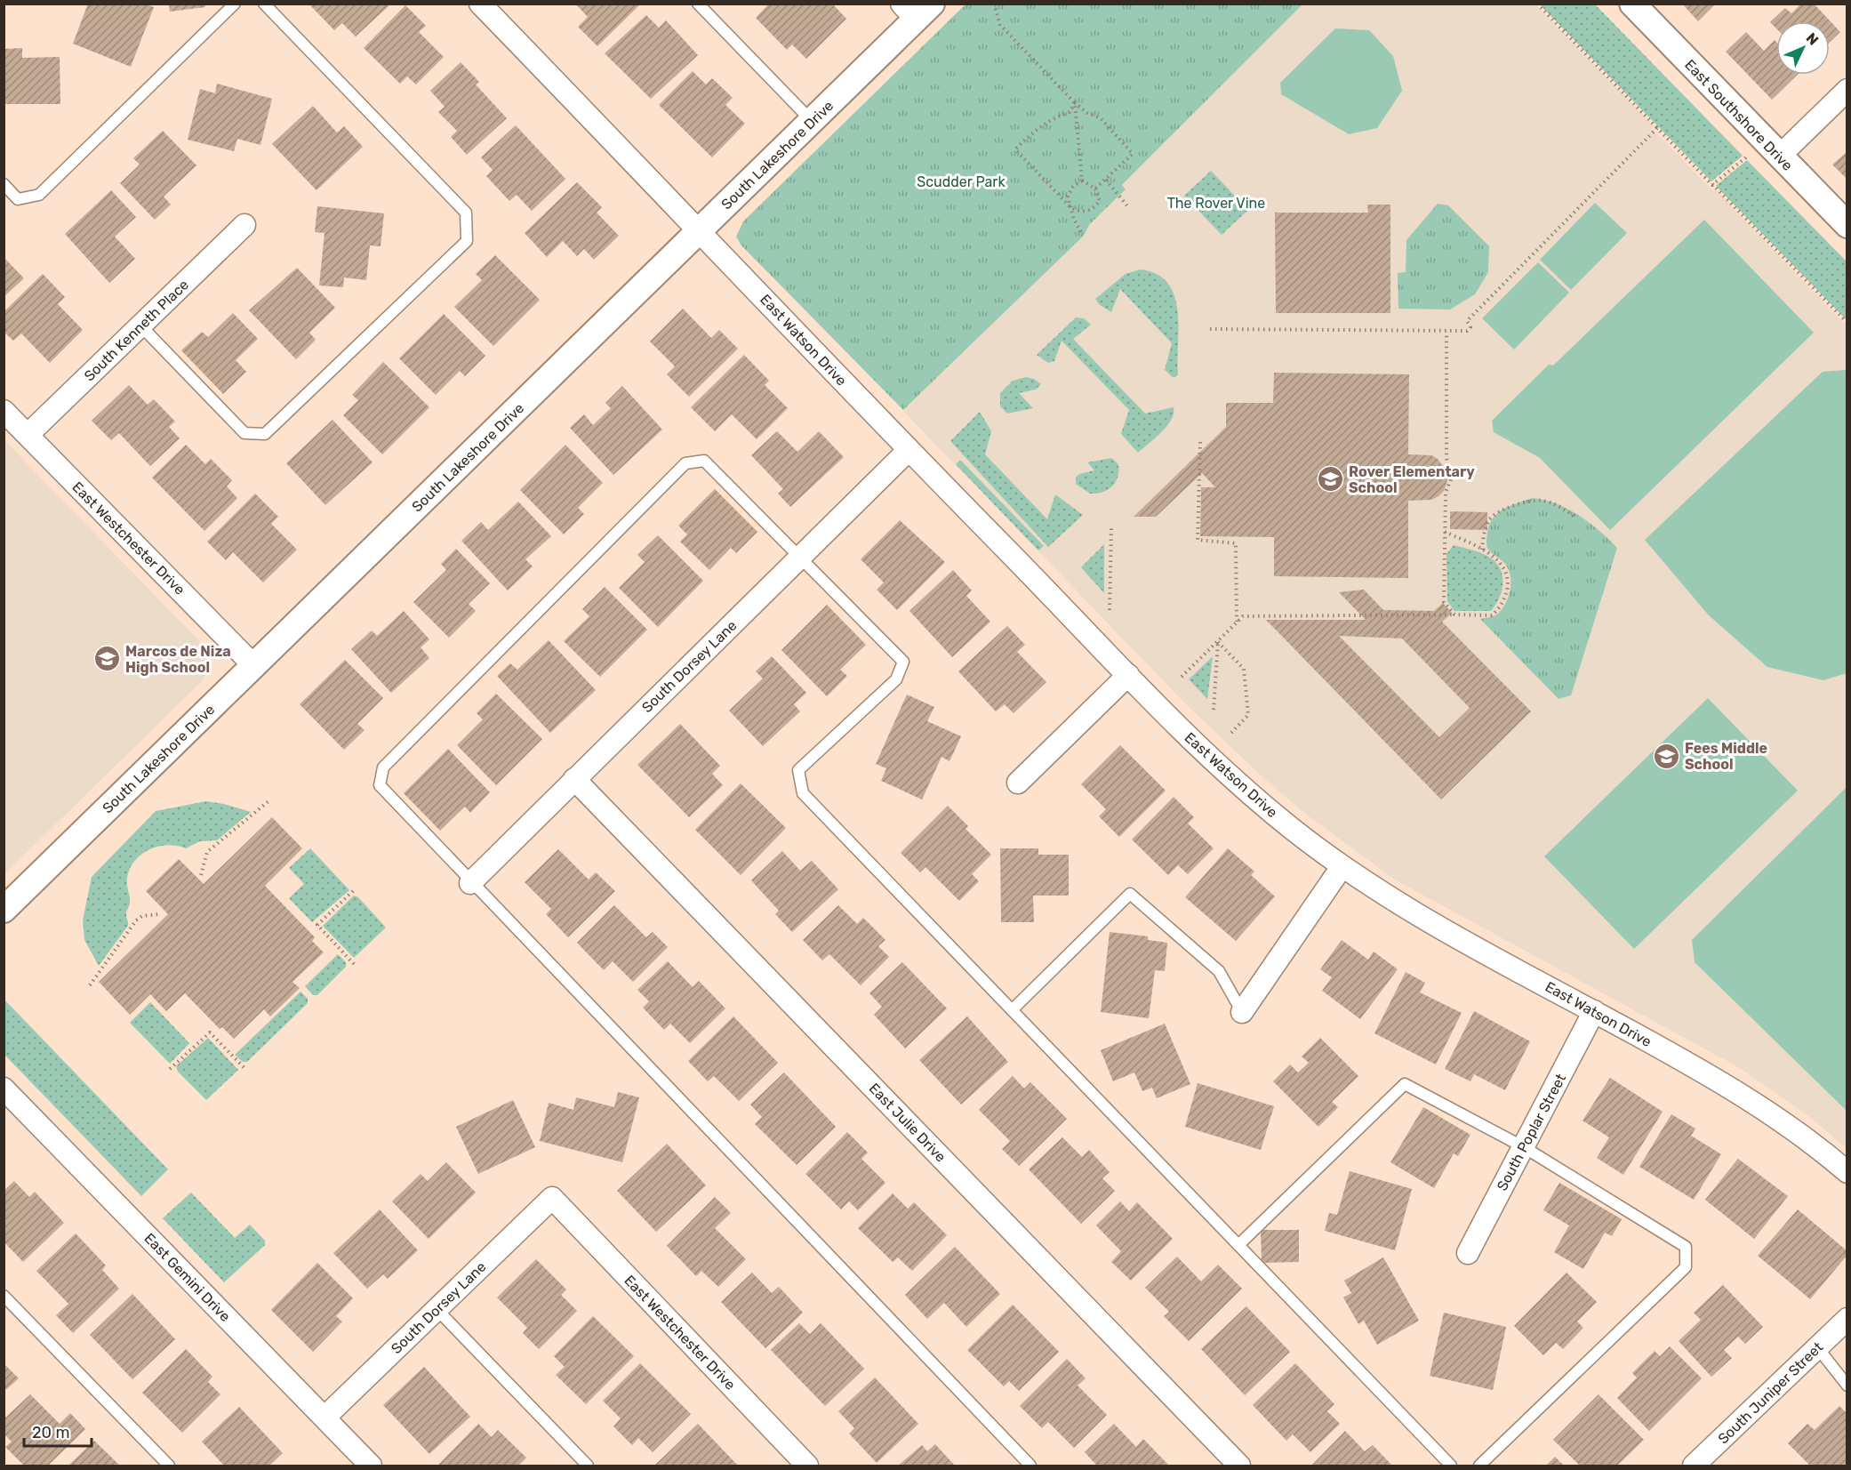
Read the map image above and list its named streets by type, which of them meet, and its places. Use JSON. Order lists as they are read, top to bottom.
{
  "streets": {
    "street": [
      "East Southshore Drive",
      "South Lakeshore Drive",
      "South Kenneth Place",
      "East Watson Drive",
      "East Westchester Drive",
      "South Dorsey Lane",
      "East Julie Drive",
      "South Poplar Street",
      "East Gemini Drive",
      "South Juniper Street"
    ]
  },
  "crossings": [
    ["South Lakeshore Drive", "East Watson Drive"],
    ["South Lakeshore Drive", "East Westchester Drive"],
    ["South Kenneth Place", "East Westchester Drive"],
    ["East Watson Drive", "South Dorsey Lane"],
    ["East Watson Drive", "South Poplar Street"],
    ["East Westchester Drive", "South Dorsey Lane"],
    ["South Dorsey Lane", "East Julie Drive"],
    ["South Dorsey Lane", "East Gemini Drive"]
  ],
  "parks": ["Scudder Park", "The Rover Vine"],
  "places": {
    "school or university": ["Rover Elementary School", "Marcos de Niza High School", "Fees Middle School"]
  },
  "scale_bar": "20 m",
  "north": "top right"
}
